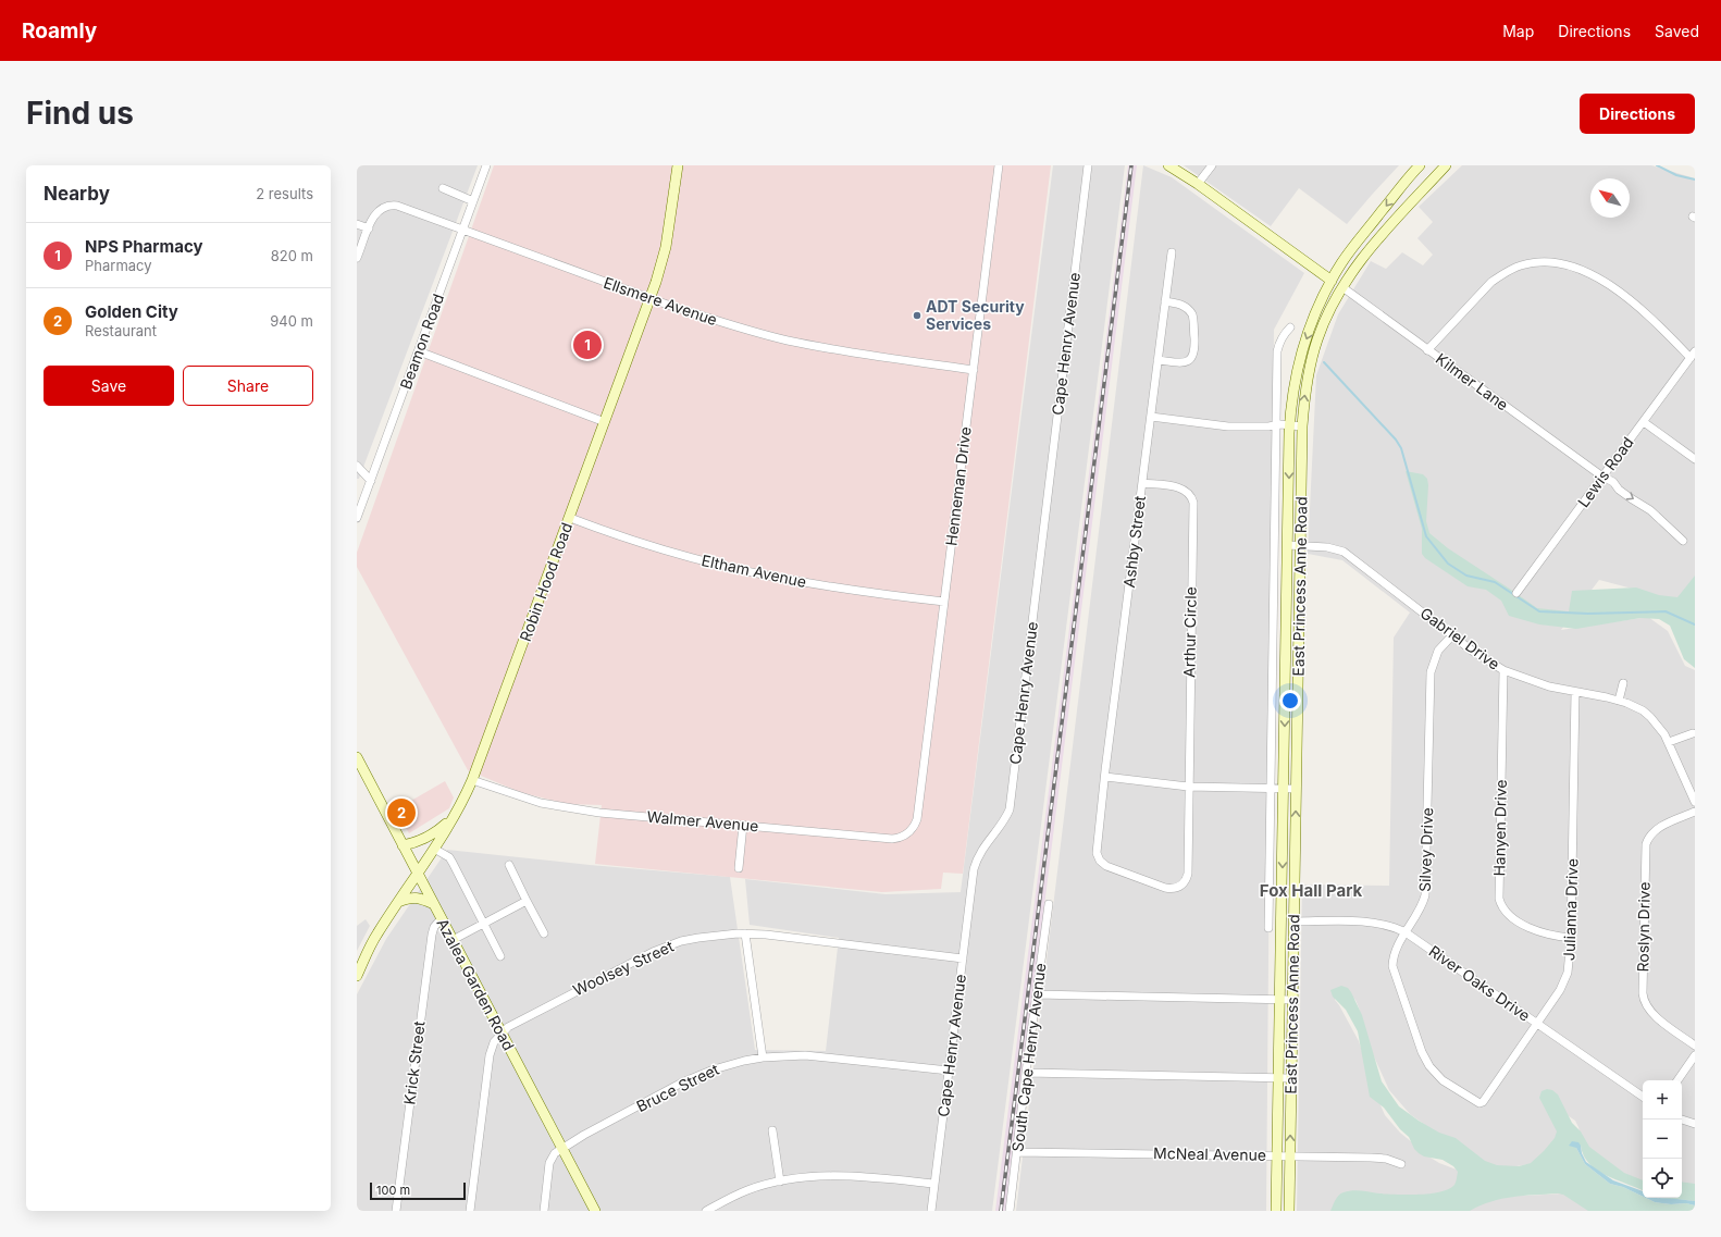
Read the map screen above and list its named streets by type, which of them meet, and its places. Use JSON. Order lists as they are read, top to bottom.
{
  "streets": {
    "main road": [
      "Kilmer Lane",
      "Robin Hood Road",
      "East Princess Anne Road",
      "Azalea Garden Road"
    ],
    "street": [
      "Ellsmere Avenue",
      "Beamon Road",
      "Cape Henry Avenue",
      "Lewis Road",
      "Henneman Drive",
      "Ashby Street",
      "Eltham Avenue",
      "Arthur Circle",
      "Gabriel Drive",
      "Walmer Avenue",
      "Hanyen Drive",
      "Silvey Drive",
      "Julianna Drive",
      "Roslyn Drive",
      "Woolsey Street",
      "River Oaks Drive",
      "South Cape Henry Avenue",
      "Krick Street",
      "Bruce Street",
      "McNeal Avenue"
    ]
  },
  "crossings": [
    ["Ellsmere Avenue", "Beamon Road"],
    ["Ellsmere Avenue", "Henneman Drive"],
    ["Ellsmere Avenue", "Robin Hood Road"],
    ["Cape Henry Avenue", "Woolsey Street"],
    ["Cape Henry Avenue", "Bruce Street"],
    ["Kilmer Lane", "Lewis Road"],
    ["Kilmer Lane", "East Princess Anne Road"],
    ["Henneman Drive", "Eltham Avenue"],
    ["Henneman Drive", "Walmer Avenue"],
    ["Ashby Street", "Arthur Circle"],
    ["Eltham Avenue", "Robin Hood Road"],
    ["Robin Hood Road", "Walmer Avenue"],
    ["Robin Hood Road", "Azalea Garden Road"],
    ["East Princess Anne Road", "Gabriel Drive"],
    ["East Princess Anne Road", "River Oaks Drive"],
    ["East Princess Anne Road", "McNeal Avenue"],
    ["Gabriel Drive", "Hanyen Drive"],
    ["Gabriel Drive", "Silvey Drive"],
    ["Gabriel Drive", "Julianna Drive"],
    ["Hanyen Drive", "Julianna Drive"],
    ["Silvey Drive", "Julianna Drive"],
    ["Silvey Drive", "River Oaks Drive"],
    ["Julianna Drive", "River Oaks Drive"],
    ["Woolsey Street", "Azalea Garden Road"],
    ["Azalea Garden Road", "Krick Street"],
    ["Azalea Garden Road", "Bruce Street"],
    ["South Cape Henry Avenue", "McNeal Avenue"]
  ],
  "districts": ["Fox Hall Park"],
  "places": ["ADT Security Services"],
  "scale_bar": "100 m",
  "north": "top left",
  "page": {
    "header": "Roamly",
    "nav": ["Map", "Directions", "Saved"],
    "buttons": [
      "Directions",
      ["Save", "Share"]
    ],
    "title": "Find us",
    "heading": ["Nearby", "2 results"],
    "list": [
      {
        "mark": "1",
        "name": "NPS Pharmacy",
        "note": "Pharmacy",
        "value": "820 m"
      },
      {
        "mark": "2",
        "name": "Golden City",
        "note": "Restaurant",
        "value": "940 m"
      }
    ],
    "pins": ["1", "2"],
    "map_buttons": ["+", "−"],
    "scale": "100 m"
  }
}
